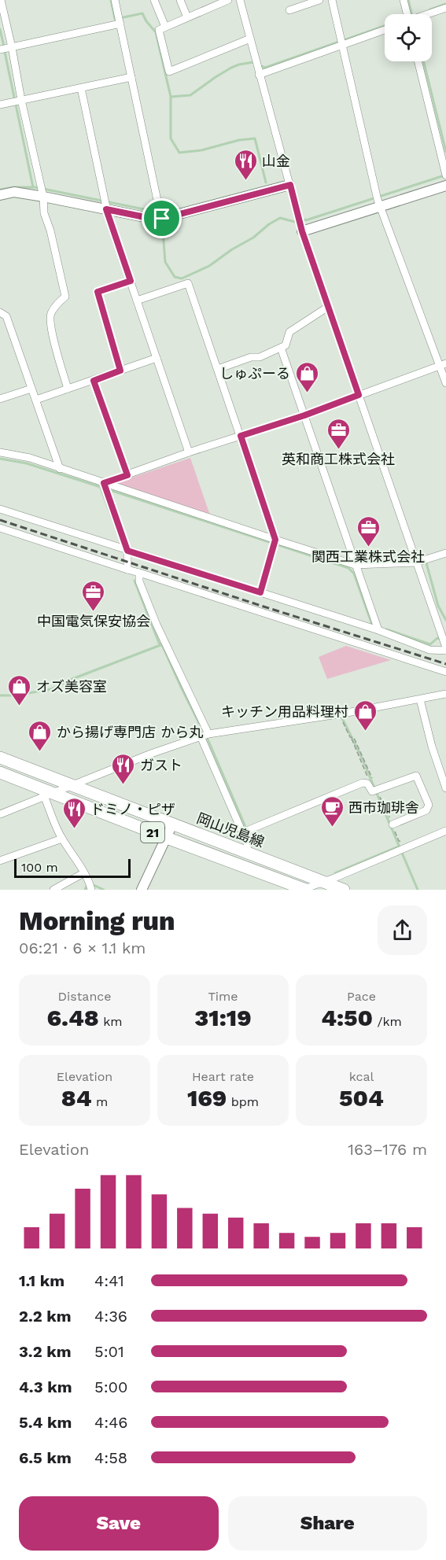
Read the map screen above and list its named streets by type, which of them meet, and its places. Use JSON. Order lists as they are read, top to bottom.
{
  "streets": {
    "main road": ["岡山児島線", "21"]
  },
  "places": {
    "restaurant": ["山金", "ガスト", "ドミノ・ピザ"],
    "shop": [
      "しゅぷーる",
      "オズ美容室",
      "キッチン用品料理村",
      "から揚げ専門店 から丸"
    ],
    "office": ["英和商工株式会社", "関西工業株式会社", "中国電気保安協会"],
    "cafe": ["西市珈琲舎"]
  },
  "scale_bar": "100 m",
  "page": {
    "scale": "100 m",
    "heading": ["Morning run", "06:21 · 6 × 1.1 km"],
    "stats": [
      ["Distance", "6.48 km"],
      ["Time", "31:19"],
      ["Pace", "4:50 /km"],
      ["Elevation", "84 m"],
      ["Heart rate", "169 bpm"],
      ["kcal", "504"]
    ],
    "chart": ["Elevation", "163–176 m"],
    "list": [
      {
        "name": "1.1 km",
        "note": "4:41"
      },
      {
        "name": "2.2 km",
        "note": "4:36"
      },
      {
        "name": "3.2 km",
        "note": "5:01"
      },
      {
        "name": "4.3 km",
        "note": "5:00"
      },
      {
        "name": "5.4 km",
        "note": "4:46"
      },
      {
        "name": "6.5 km",
        "note": "4:58"
      }
    ],
    "buttons": ["Save", "Share"]
  }
}
